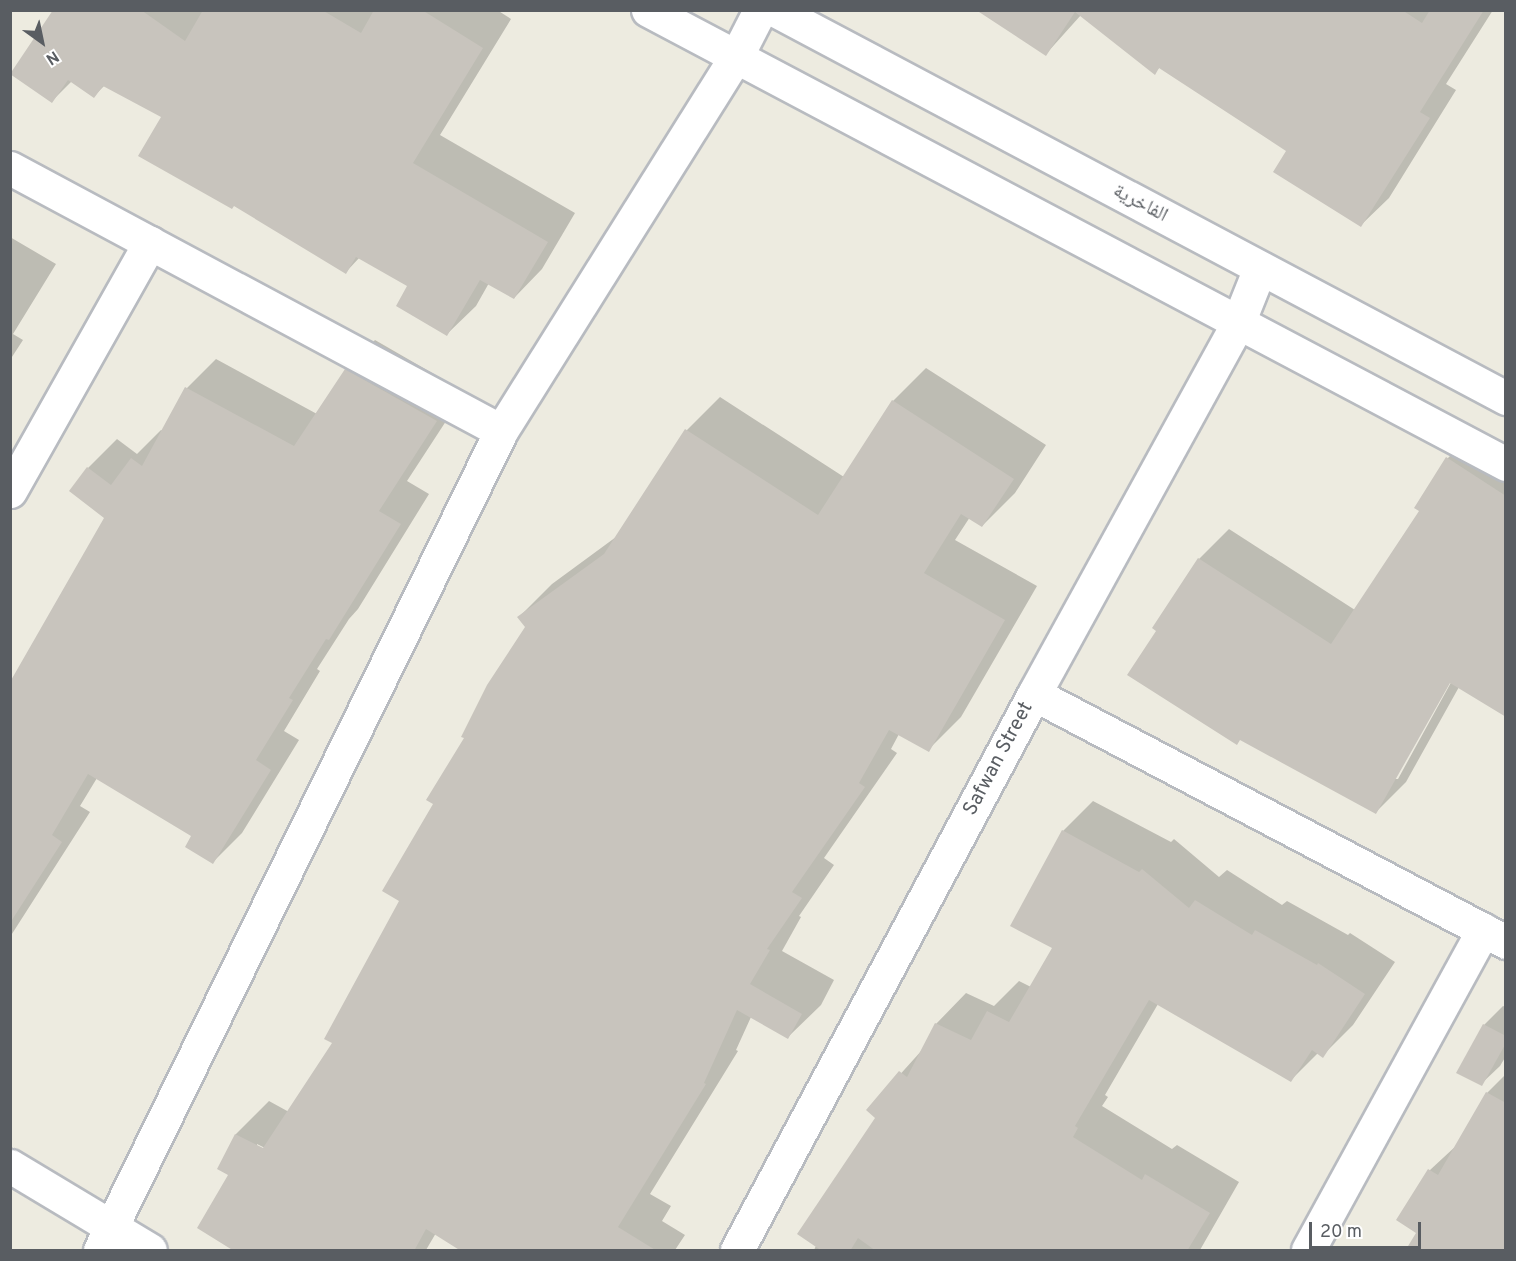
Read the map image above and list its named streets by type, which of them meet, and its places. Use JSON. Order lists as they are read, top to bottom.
{
  "streets": {
    "street": ["الفاخرية", "Safwan Street"]
  },
  "crossings": [
    ["الفاخرية", "Safwan Street"]
  ],
  "scale_bar": "20 m",
  "north": "bottom right"
}
